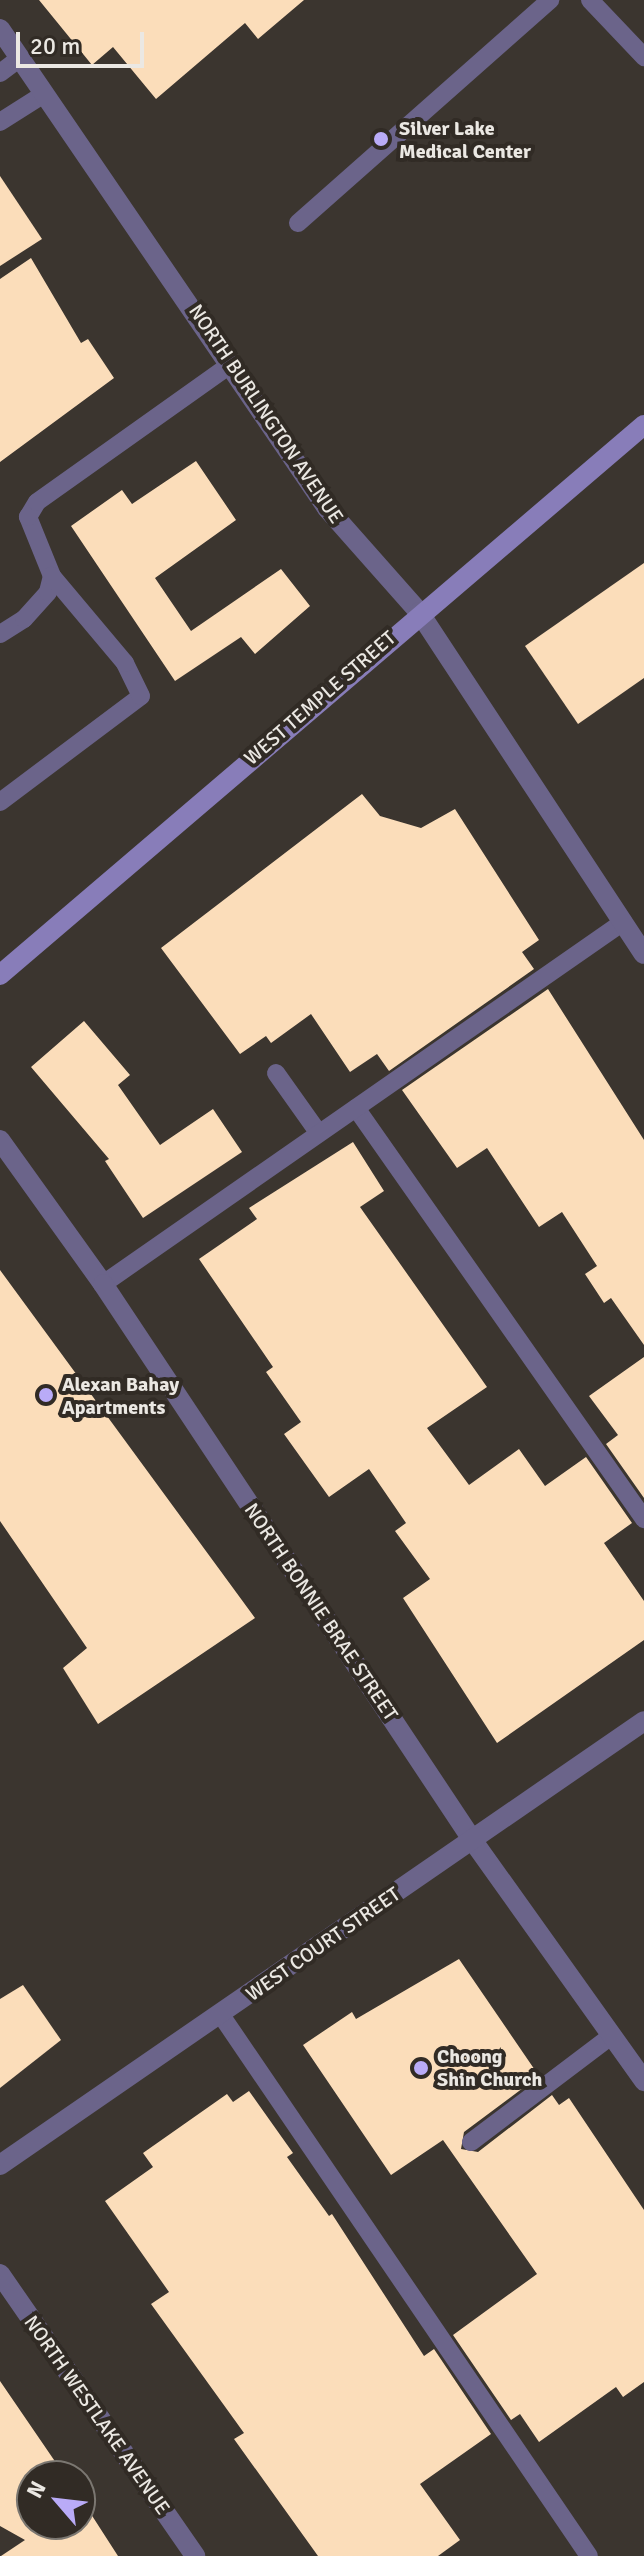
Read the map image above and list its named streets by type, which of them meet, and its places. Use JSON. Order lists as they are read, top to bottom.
{
  "streets": {
    "main road": ["WEST TEMPLE STREET"],
    "street": [
      "NORTH BURLINGTON AVENUE",
      "NORTH BONNIE BRAE STREET",
      "WEST COURT STREET",
      "NORTH WESTLAKE AVENUE"
    ]
  },
  "crossings": [
    ["NORTH BURLINGTON AVENUE", "WEST TEMPLE STREET"],
    ["NORTH BONNIE BRAE STREET", "WEST COURT STREET"]
  ],
  "places": ["Silver Lake Medical Center", "Alexan Bahay Apartments", "Choong Shin Church"],
  "scale_bar": "20 m",
  "north": "top left"
}
